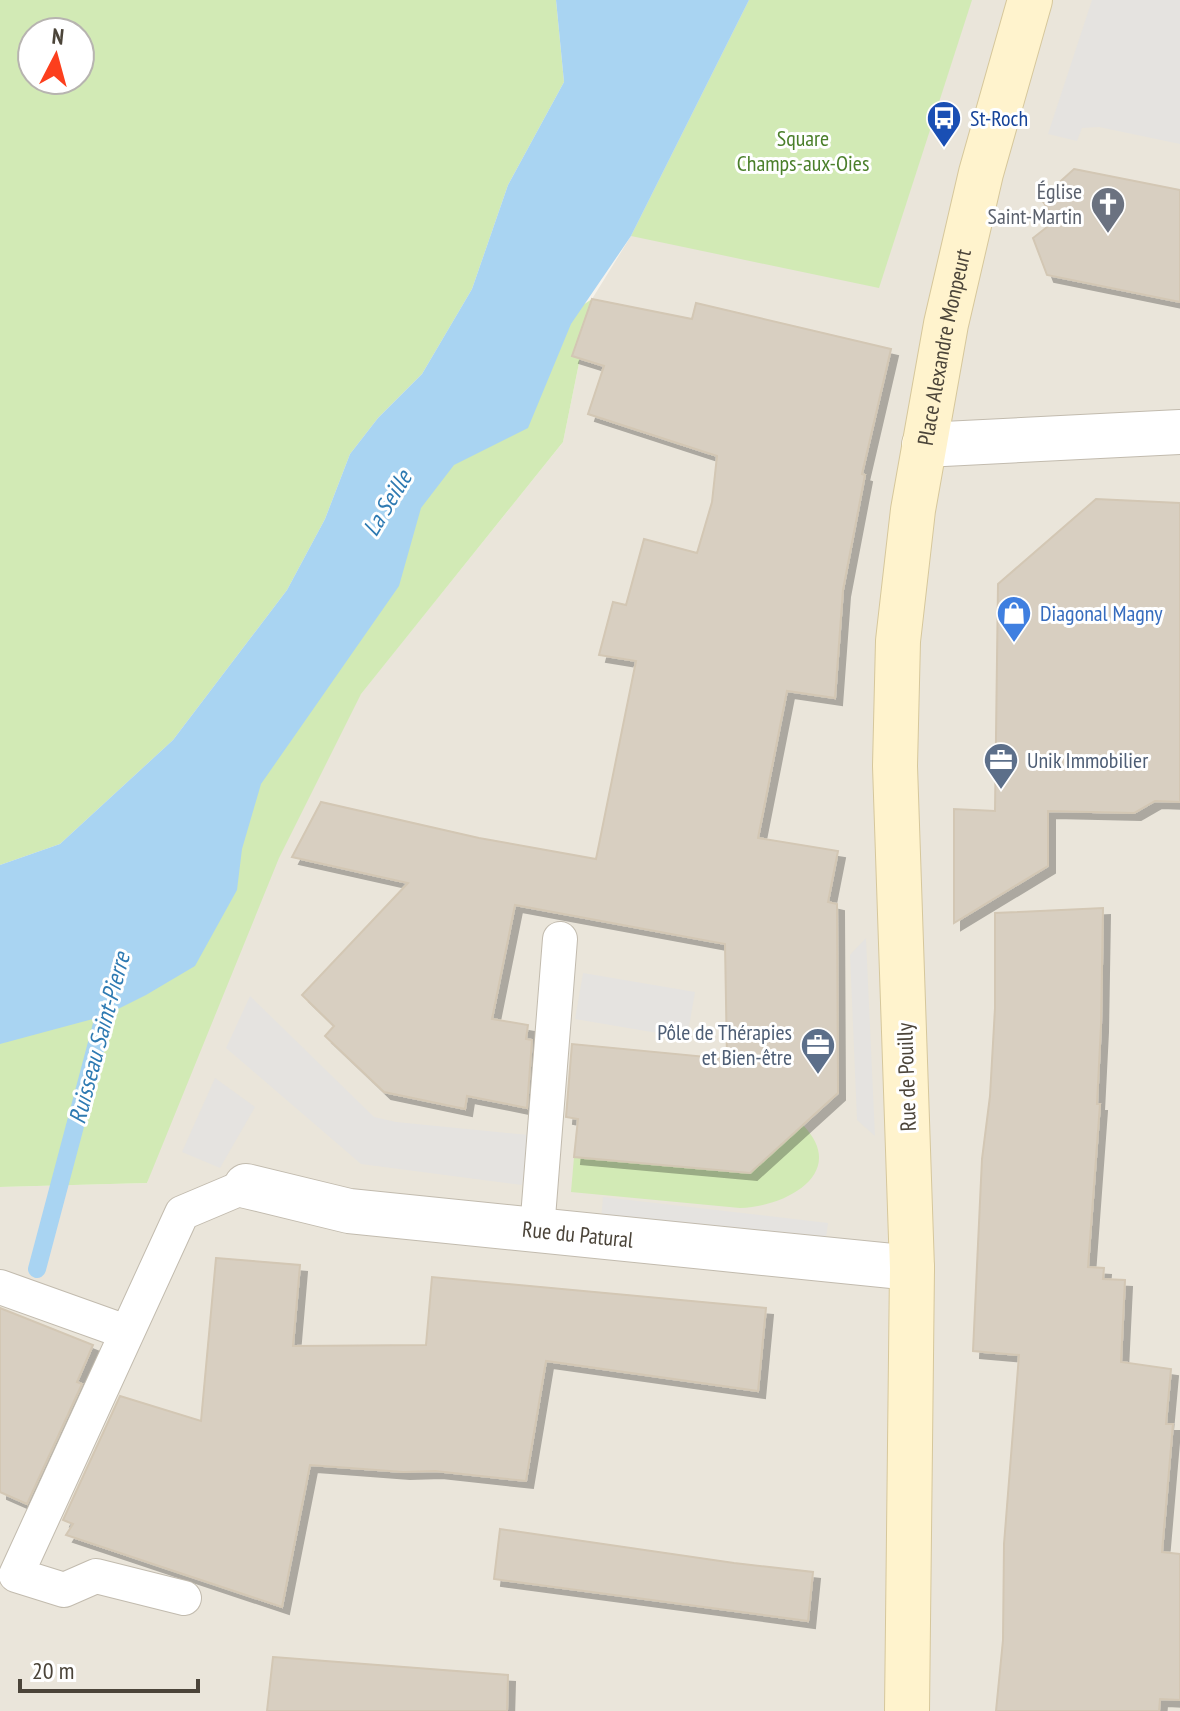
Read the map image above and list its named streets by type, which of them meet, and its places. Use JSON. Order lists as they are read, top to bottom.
{
  "streets": {
    "main road": ["Place Alexandre Monpeurt", "Rue de Pouilly"],
    "street": ["Rue du Patural"]
  },
  "crossings": [
    ["Place Alexandre Monpeurt", "Rue de Pouilly"],
    ["Rue de Pouilly", "Rue du Patural"]
  ],
  "water": ["La Seille", "Ruisseau Saint-Pierre"],
  "parks": ["Square Champs-aux-Oies"],
  "places": {
    "bus stop": ["St-Roch"],
    "church": ["Église Saint-Martin"],
    "shop": ["Diagonal Magny"],
    "office": ["Unik Immobilier", "Pôle de Thérapies et Bien-être"]
  },
  "scale_bar": "20 m",
  "north": "top"
}
